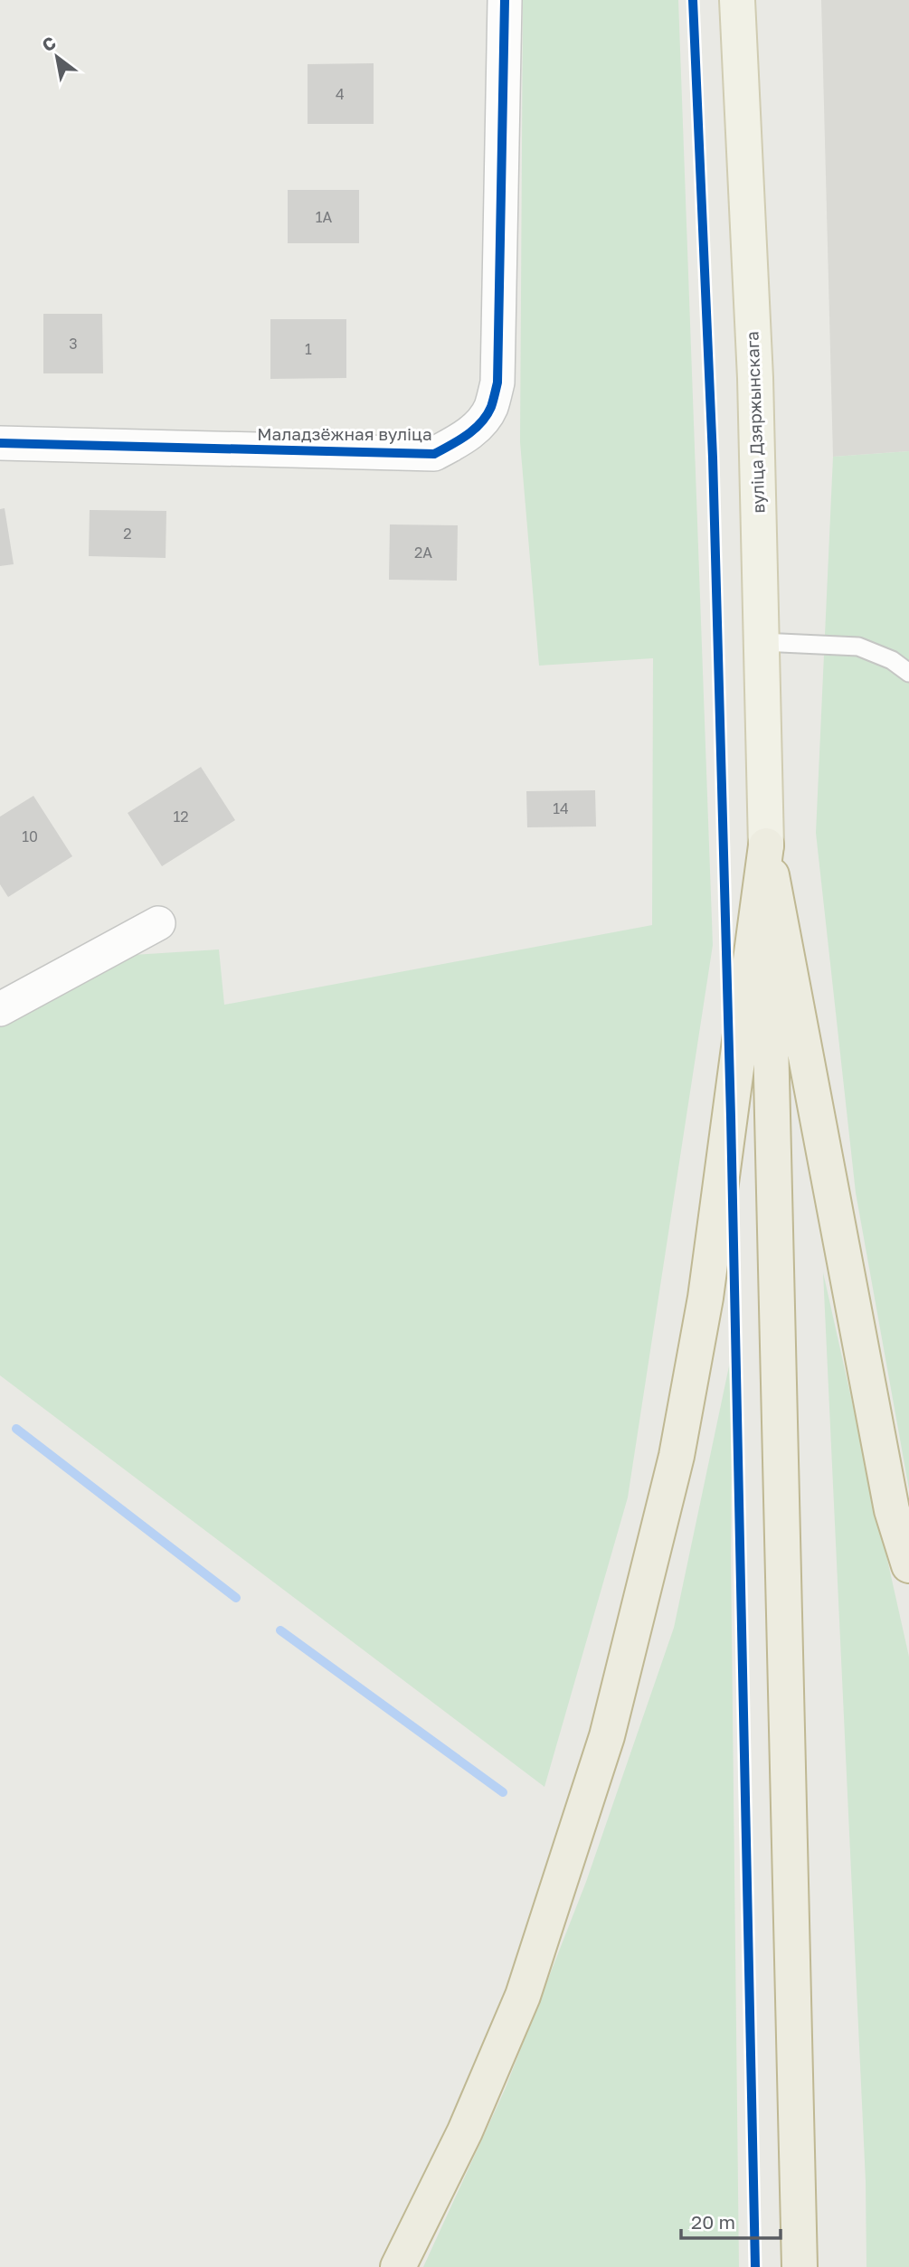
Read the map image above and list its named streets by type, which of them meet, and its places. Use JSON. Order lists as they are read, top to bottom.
{
  "streets": {
    "main road": ["вуліца Дзяржынскага"],
    "street": ["Маладзёжная вуліца"]
  },
  "house_numbers": [
    "4",
    "1А",
    "3",
    "1",
    "2",
    "2А",
    "14",
    "12",
    "10"
  ],
  "scale_bar": "20 m",
  "north": "top left"
}
